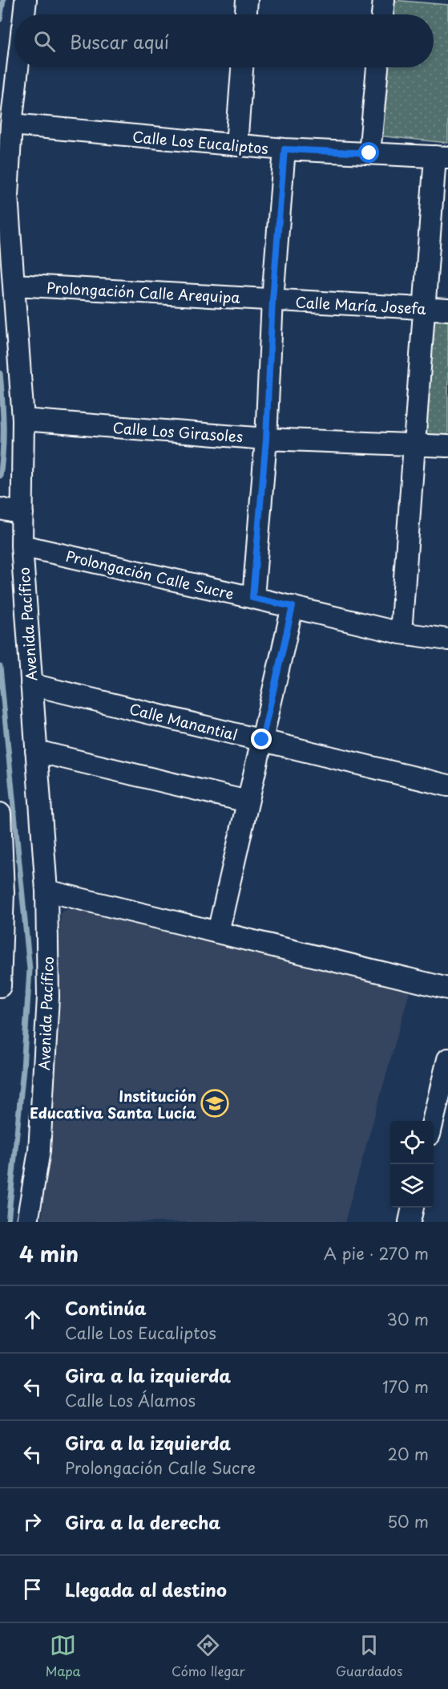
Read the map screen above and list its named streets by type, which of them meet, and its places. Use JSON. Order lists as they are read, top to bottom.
{
  "streets": {
    "street": [
      "Calle Los Eucaliptos",
      "Prolongación Calle Arequipa",
      "Calle María Josefa",
      "Calle Los Girasoles",
      "Prolongación Calle Sucre",
      "Avenida Pacífico",
      "Calle Manantial"
    ]
  },
  "crossings": [
    ["Calle Los Eucaliptos", "Avenida Pacífico"],
    ["Prolongación Calle Arequipa", "Calle María Josefa"],
    ["Prolongación Calle Arequipa", "Avenida Pacífico"],
    ["Calle Los Girasoles", "Avenida Pacífico"],
    ["Prolongación Calle Sucre", "Avenida Pacífico"],
    ["Avenida Pacífico", "Calle Manantial"]
  ],
  "places": {
    "school or university": ["Institución Educativa Santa Lucía"]
  },
  "page": {
    "search": "Buscar aquí",
    "heading": ["4 min", "A pie · 270 m"],
    "list": [
      ["Continúa", "Calle Los Eucaliptos", "30 m"],
      ["Gira a la izquierda", "Calle Los Álamos", "170 m"],
      ["Gira a la izquierda", "Prolongación Calle Sucre", "20 m"],
      ["Gira a la derecha", "50 m"],
      "Llegada al destino"
    ],
    "nav": ["Mapa", "Cómo llegar", "Guardados"]
  }
}
